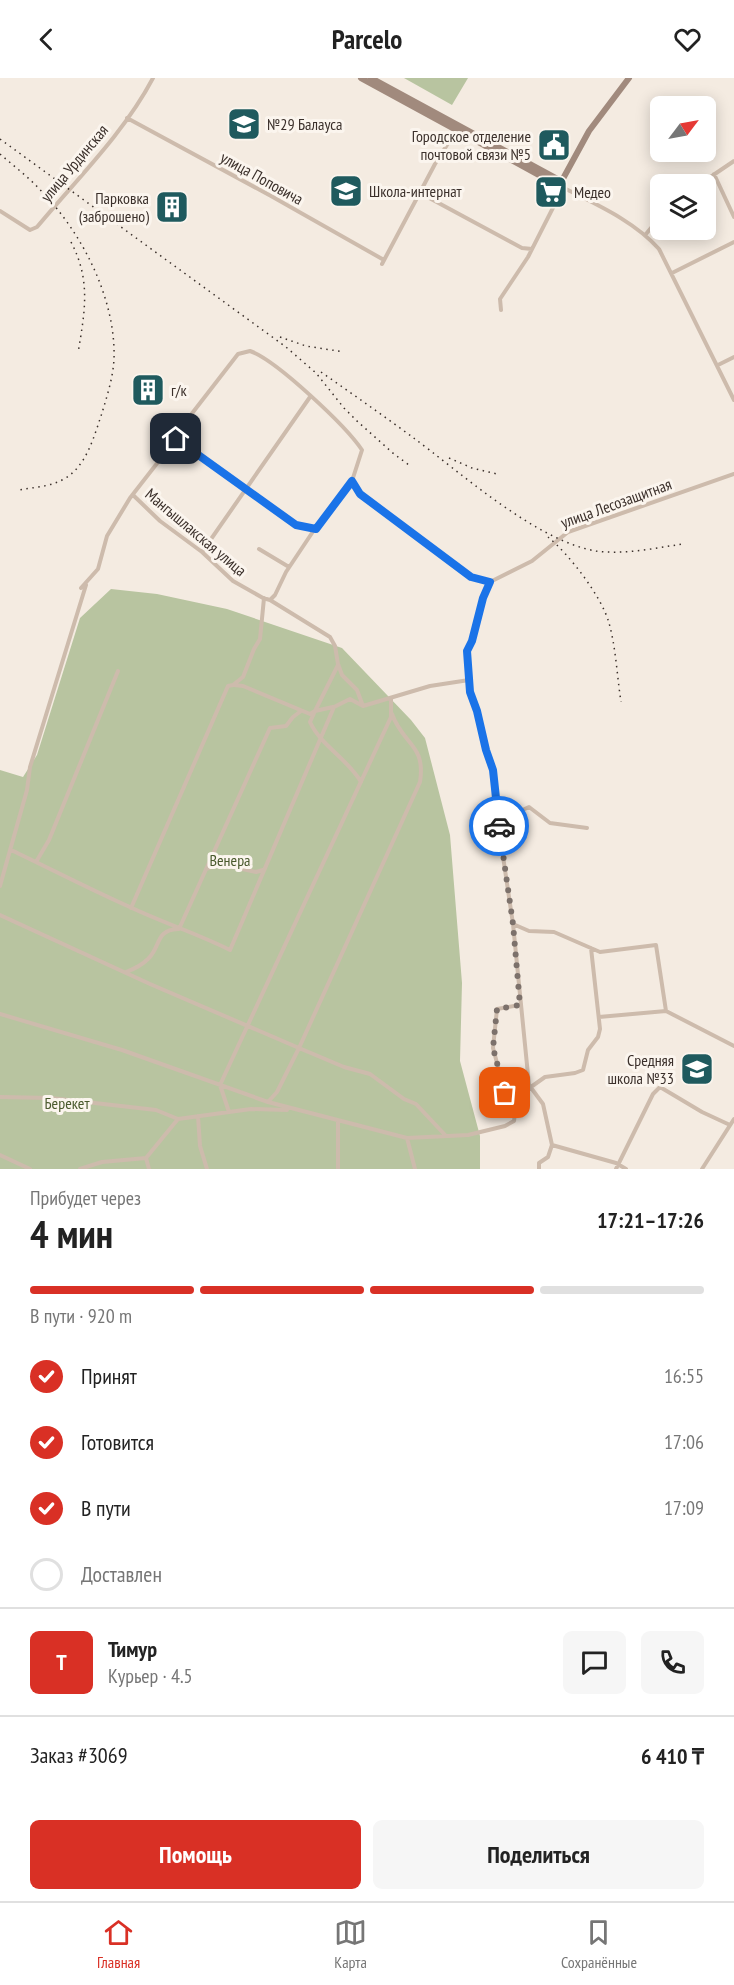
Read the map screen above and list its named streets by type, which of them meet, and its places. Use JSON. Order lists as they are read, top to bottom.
{
  "streets": {
    "street": [
      "улица Урдинская",
      "улица Поповича",
      "улица Лесозащитная",
      "Мангышлакская улица"
    ]
  },
  "crossings": [
    ["улица Урдинская", "улица Поповича"]
  ],
  "parks": ["Венера", "Берекет"],
  "places": {
    "school or university": ["№29 Балауса", "Школа-интернат", "Средняя школа №33"],
    "public building": ["Городское отделение почтовой связи №5"],
    "supermarket": ["Медео"],
    "building": ["Парковка (заброшено)", "г/к"]
  },
  "north": "top right",
  "page": {
    "header": "Parcelo",
    "heading": ["4 мин", "Прибудет через", "17:21–17:26"],
    "panel": [
      "Тимур",
      "Курьер · 4.5",
      "Заказ #3069",
      "6 410 ₸"
    ],
    "bar": "В пути · 920 m",
    "list": [
      ["Принят", "16:55"],
      ["Готовится", "17:06"],
      ["В пути", "17:09"],
      "Доставлен"
    ],
    "round": "Т",
    "buttons": ["Помощь", "Поделиться"],
    "tabs": ["Главная", "Карта", "Сохранённые"]
  }
}
